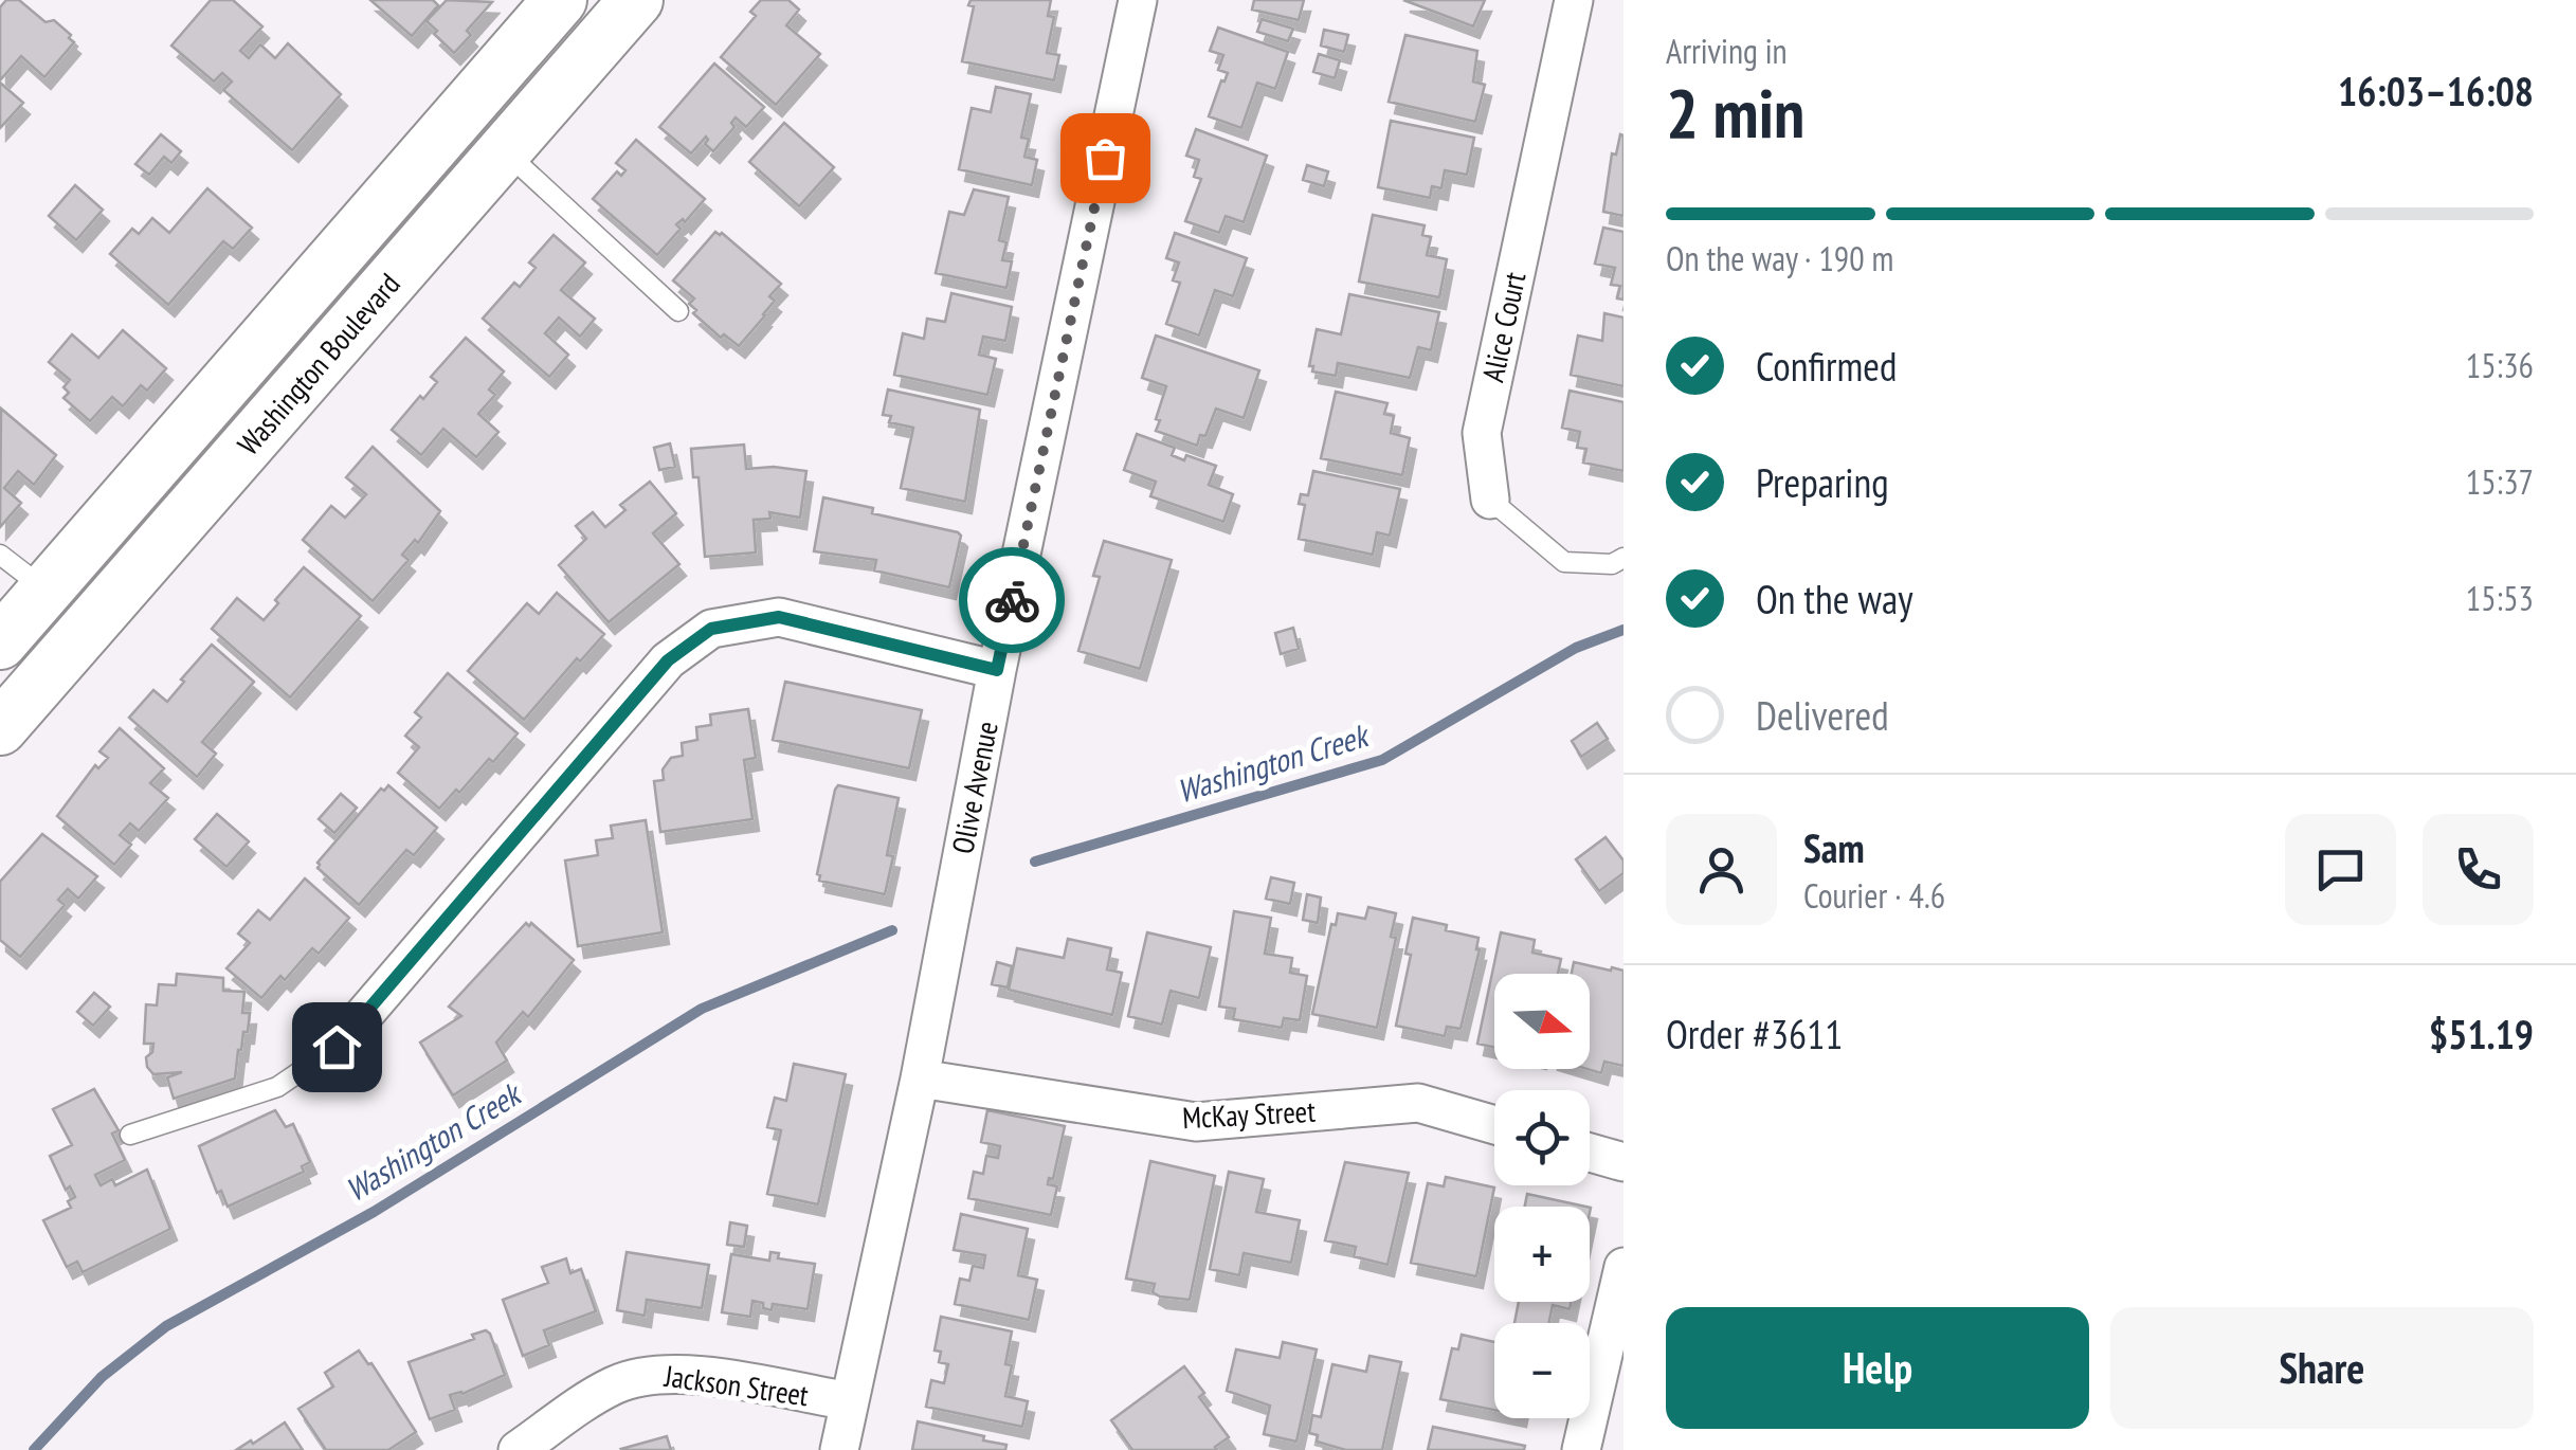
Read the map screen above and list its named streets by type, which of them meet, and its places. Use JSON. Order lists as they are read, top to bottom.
{
  "streets": {
    "main road": ["Washington Boulevard"],
    "street": [
      "Alice Court",
      "Olive Avenue",
      "McKay Street",
      "Jackson Street"
    ]
  },
  "crossings": [
    ["Olive Avenue", "McKay Street"],
    ["Olive Avenue", "Jackson Street"]
  ],
  "water": ["Washington Creek"],
  "north": "right",
  "page": {
    "heading": ["2 min", "Arriving in", "16:03–16:08"],
    "panel": [
      "Sam",
      "Courier · 4.6",
      "Order #3611",
      "$51.19"
    ],
    "bar": "On the way · 190 m",
    "list": [
      ["Confirmed", "15:36"],
      ["Preparing", "15:37"],
      ["On the way", "15:53"],
      "Delivered"
    ],
    "map_buttons": ["+", "−"],
    "buttons": ["Help", "Share"]
  }
}
